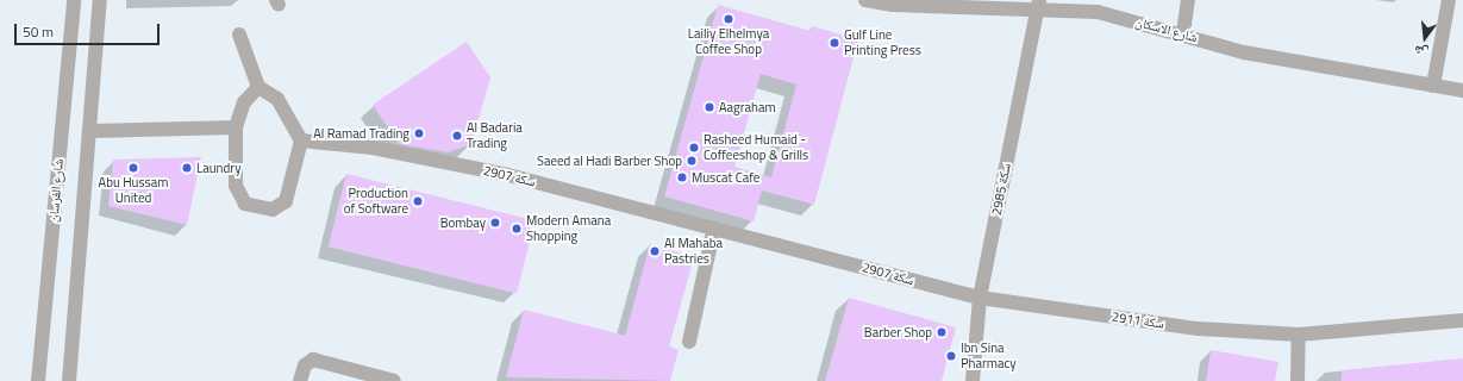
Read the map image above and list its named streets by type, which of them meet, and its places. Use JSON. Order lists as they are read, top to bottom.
{
  "streets": {
    "street": [
      "شارع الاسكان",
      "سكة 2907",
      "سكة 2985",
      "شارع الفرسان",
      "سكة 2911"
    ]
  },
  "crossings": [
    ["شارع الاسكان", "سكة 2985"],
    ["سكة 2907", "سكة 2985"],
    ["سكة 2907", "سكة 2911"],
    ["سكة 2985", "سكة 2911"]
  ],
  "places": [
    "Lailiy Elhelmya Coffee Shop",
    "Gulf Line Printing Press",
    "Aagraham",
    "Al Ramad Trading",
    "Al Badaria Trading",
    "Rasheed Humaid - Coffeeshop & Grills",
    "Saeed al Hadi Barber Shop",
    "Abu Hussam United",
    "Laundry",
    "Muscat Cafe",
    "Production of Software",
    "Bombay",
    "Modern Amana Shopping",
    "Al Mahaba Pastries",
    "Barber Shop",
    "Ibn Sina Pharmacy"
  ],
  "scale_bar": "50 m",
  "north": "bottom"
}
